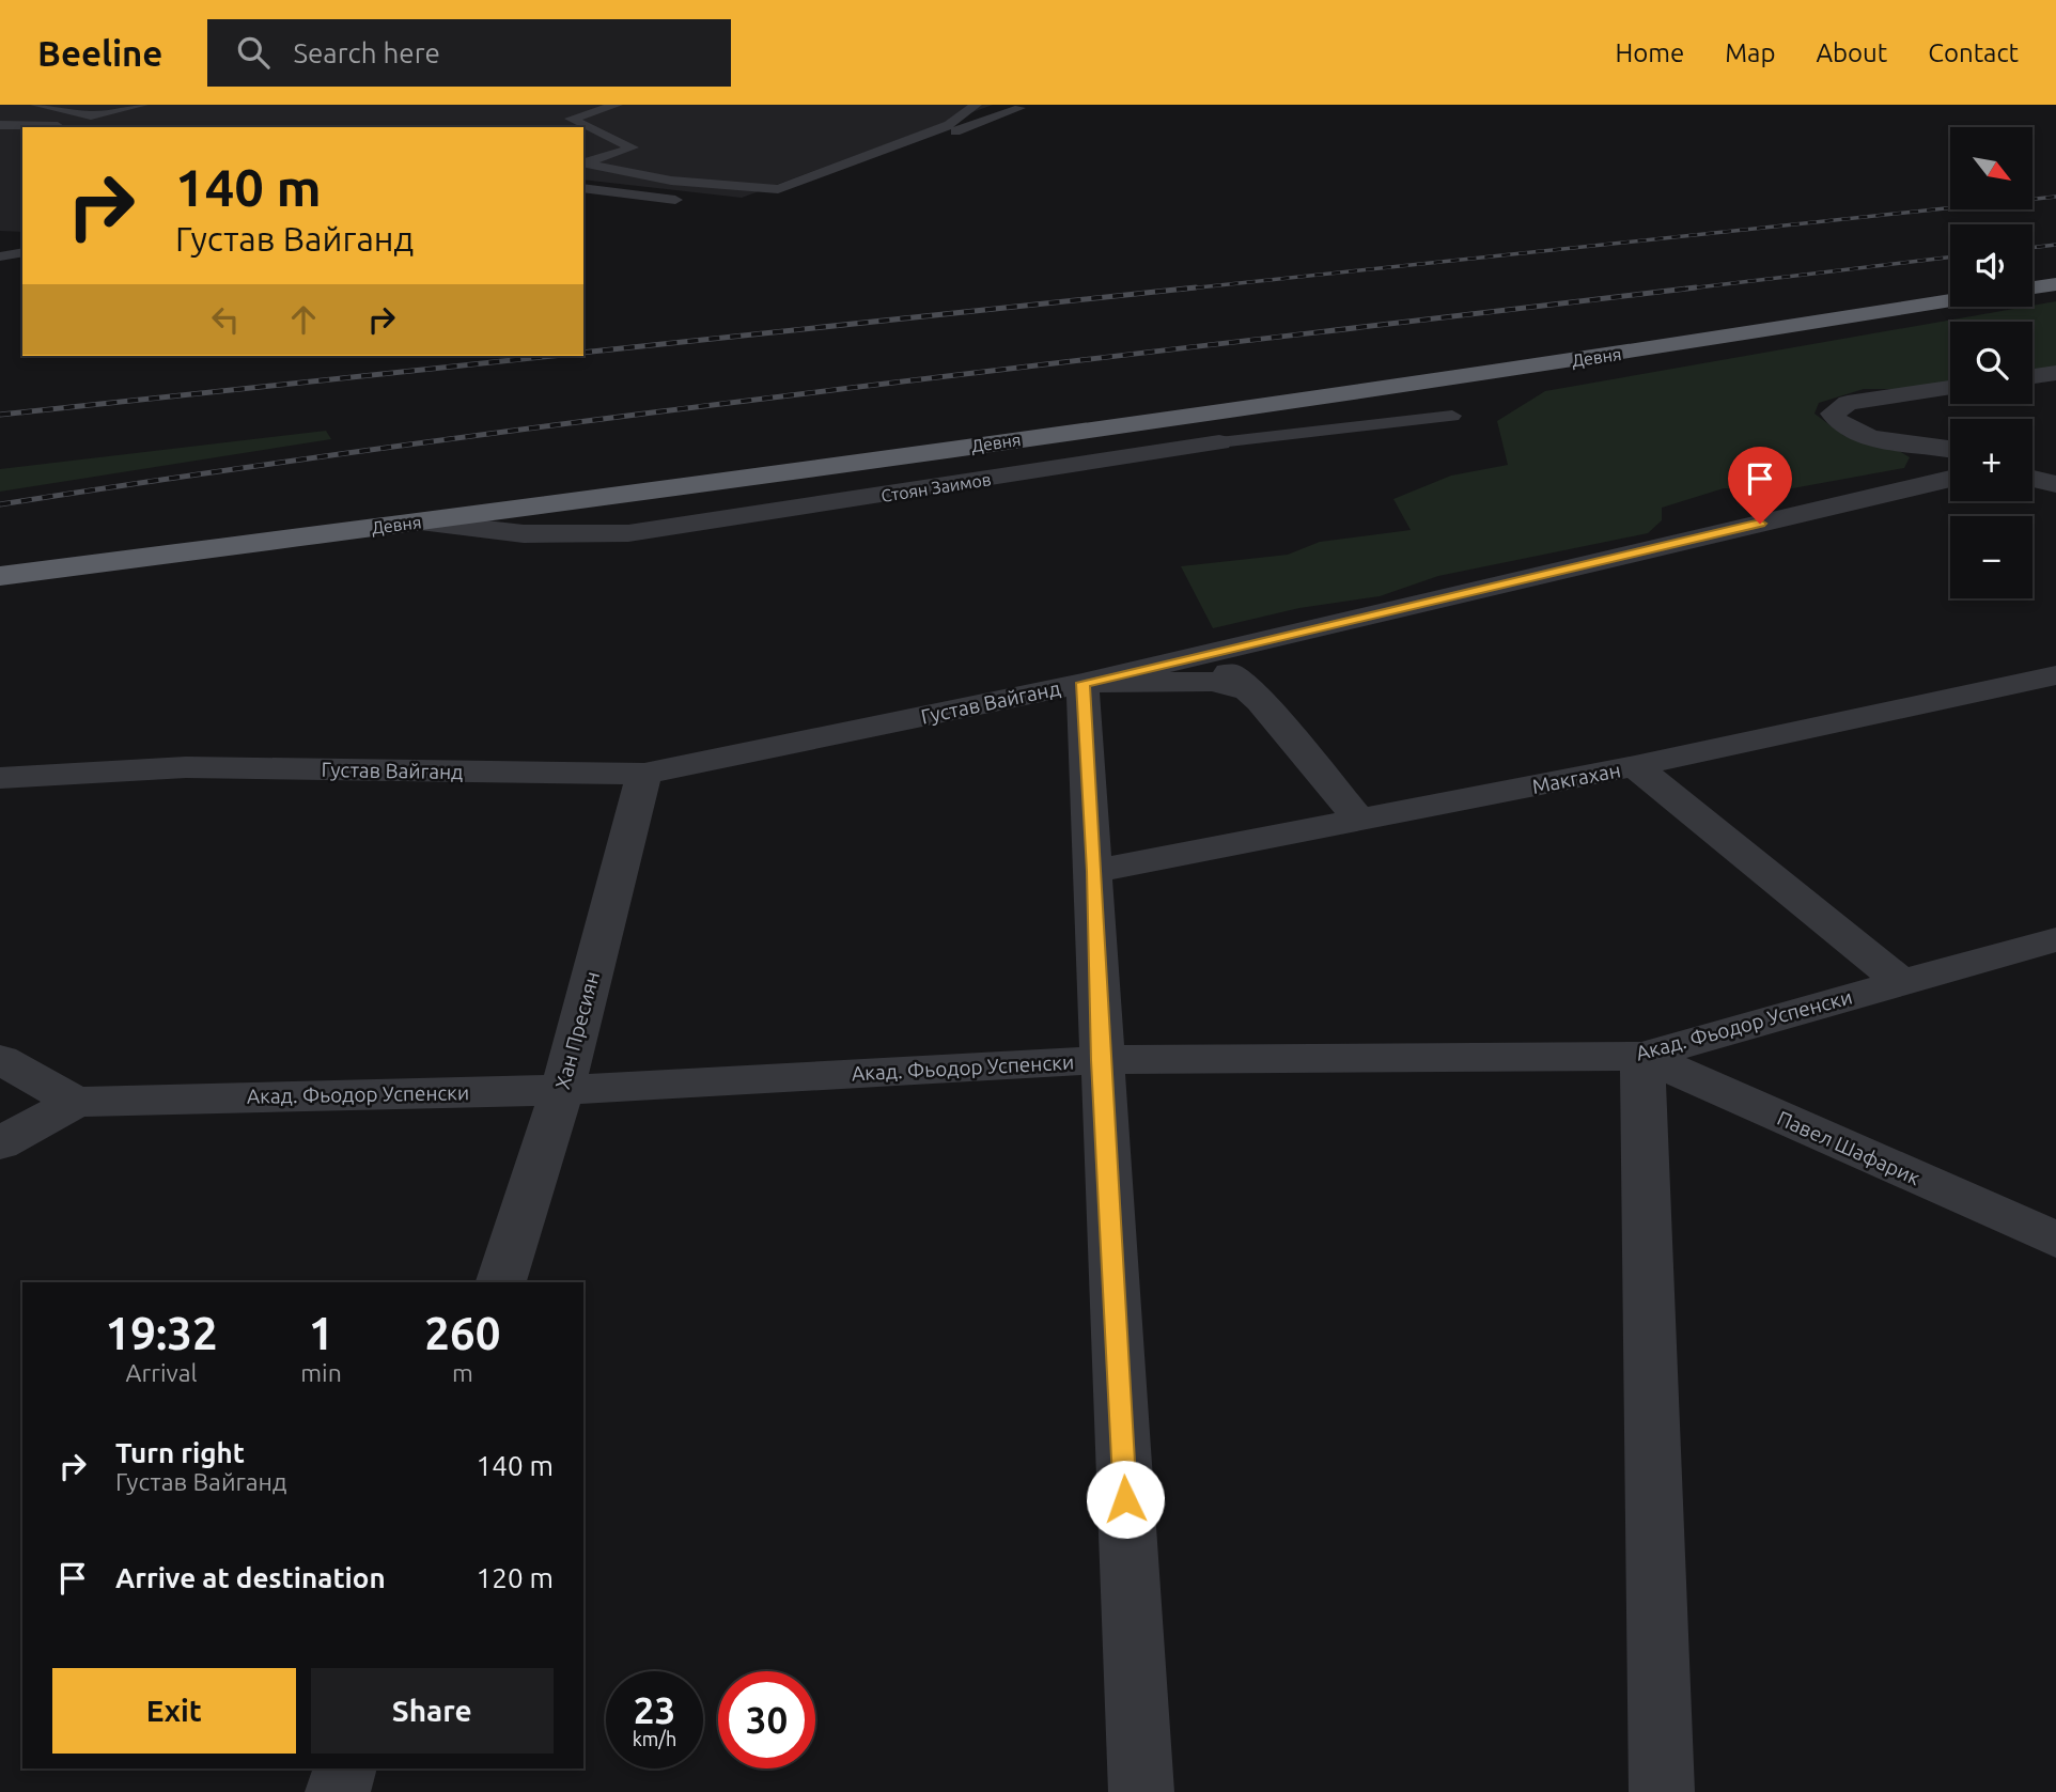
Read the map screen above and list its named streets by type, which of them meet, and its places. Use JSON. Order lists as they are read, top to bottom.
{
  "streets": {
    "highway": ["Девня"],
    "street": [
      "Стоян Заимов",
      "Густав Вайганд",
      "Макгахан",
      "Акад. Фьодор Успенски",
      "Хан Пресиян",
      "Павел Шафарик"
    ]
  },
  "crossings": [
    ["Девня", "Стоян Заимов"],
    ["Густав Вайганд", "Хан Пресиян"],
    ["Акад. Фьодор Успенски", "Хан Пресиян"],
    ["Акад. Фьодор Успенски", "Павел Шафарик"]
  ],
  "north": "bottom right",
  "page": {
    "header": "Beeline",
    "search": "Search here",
    "nav": [
      "Home",
      "Map",
      "About",
      "Contact"
    ],
    "map_buttons": ["+", "−"],
    "turn": ["140 m", "Густав Вайганд"],
    "eta": [
      "19:32",
      "Arrival",
      "1",
      "min",
      "260",
      "m"
    ],
    "list": [
      {
        "name": "Turn right",
        "note": "Густав Вайганд",
        "value": "140 m"
      },
      {
        "name": "Arrive at destination",
        "value": "120 m"
      }
    ],
    "buttons": ["Exit", "Share"],
    "speed": "23 km/h",
    "limit": "30"
  }
}
